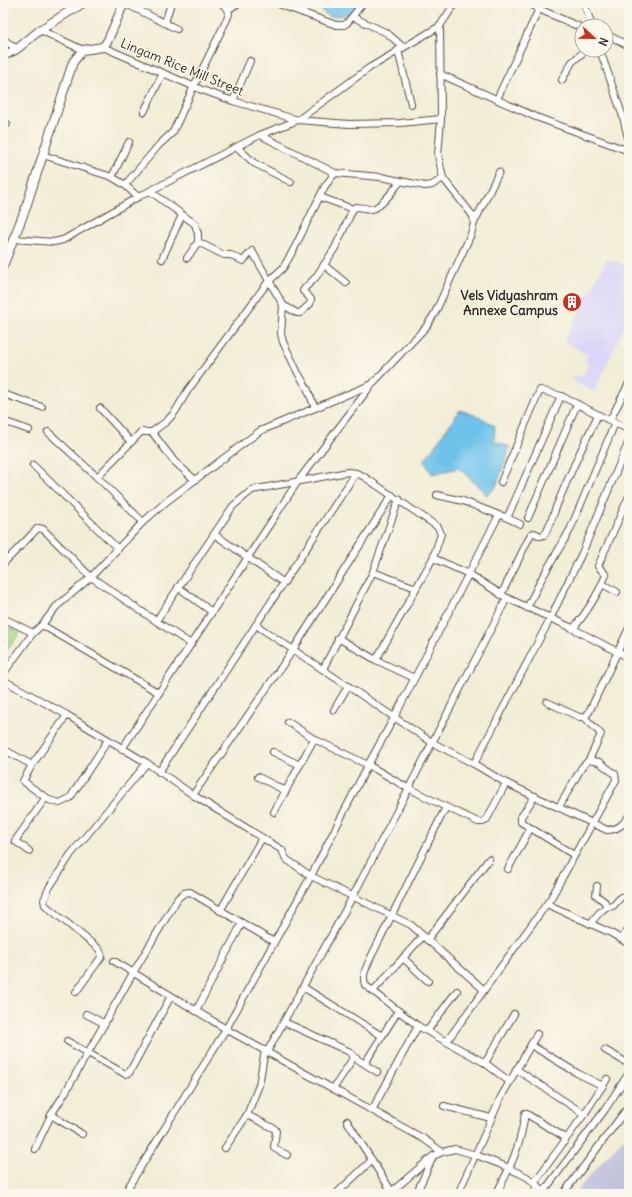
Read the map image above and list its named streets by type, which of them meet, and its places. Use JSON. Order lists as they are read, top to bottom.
{
  "streets": {
    "street": ["Lingam Rice Mill Street"]
  },
  "places": {
    "building": ["Vels Vidyashram Annexe Campus"]
  },
  "north": "right"
}
